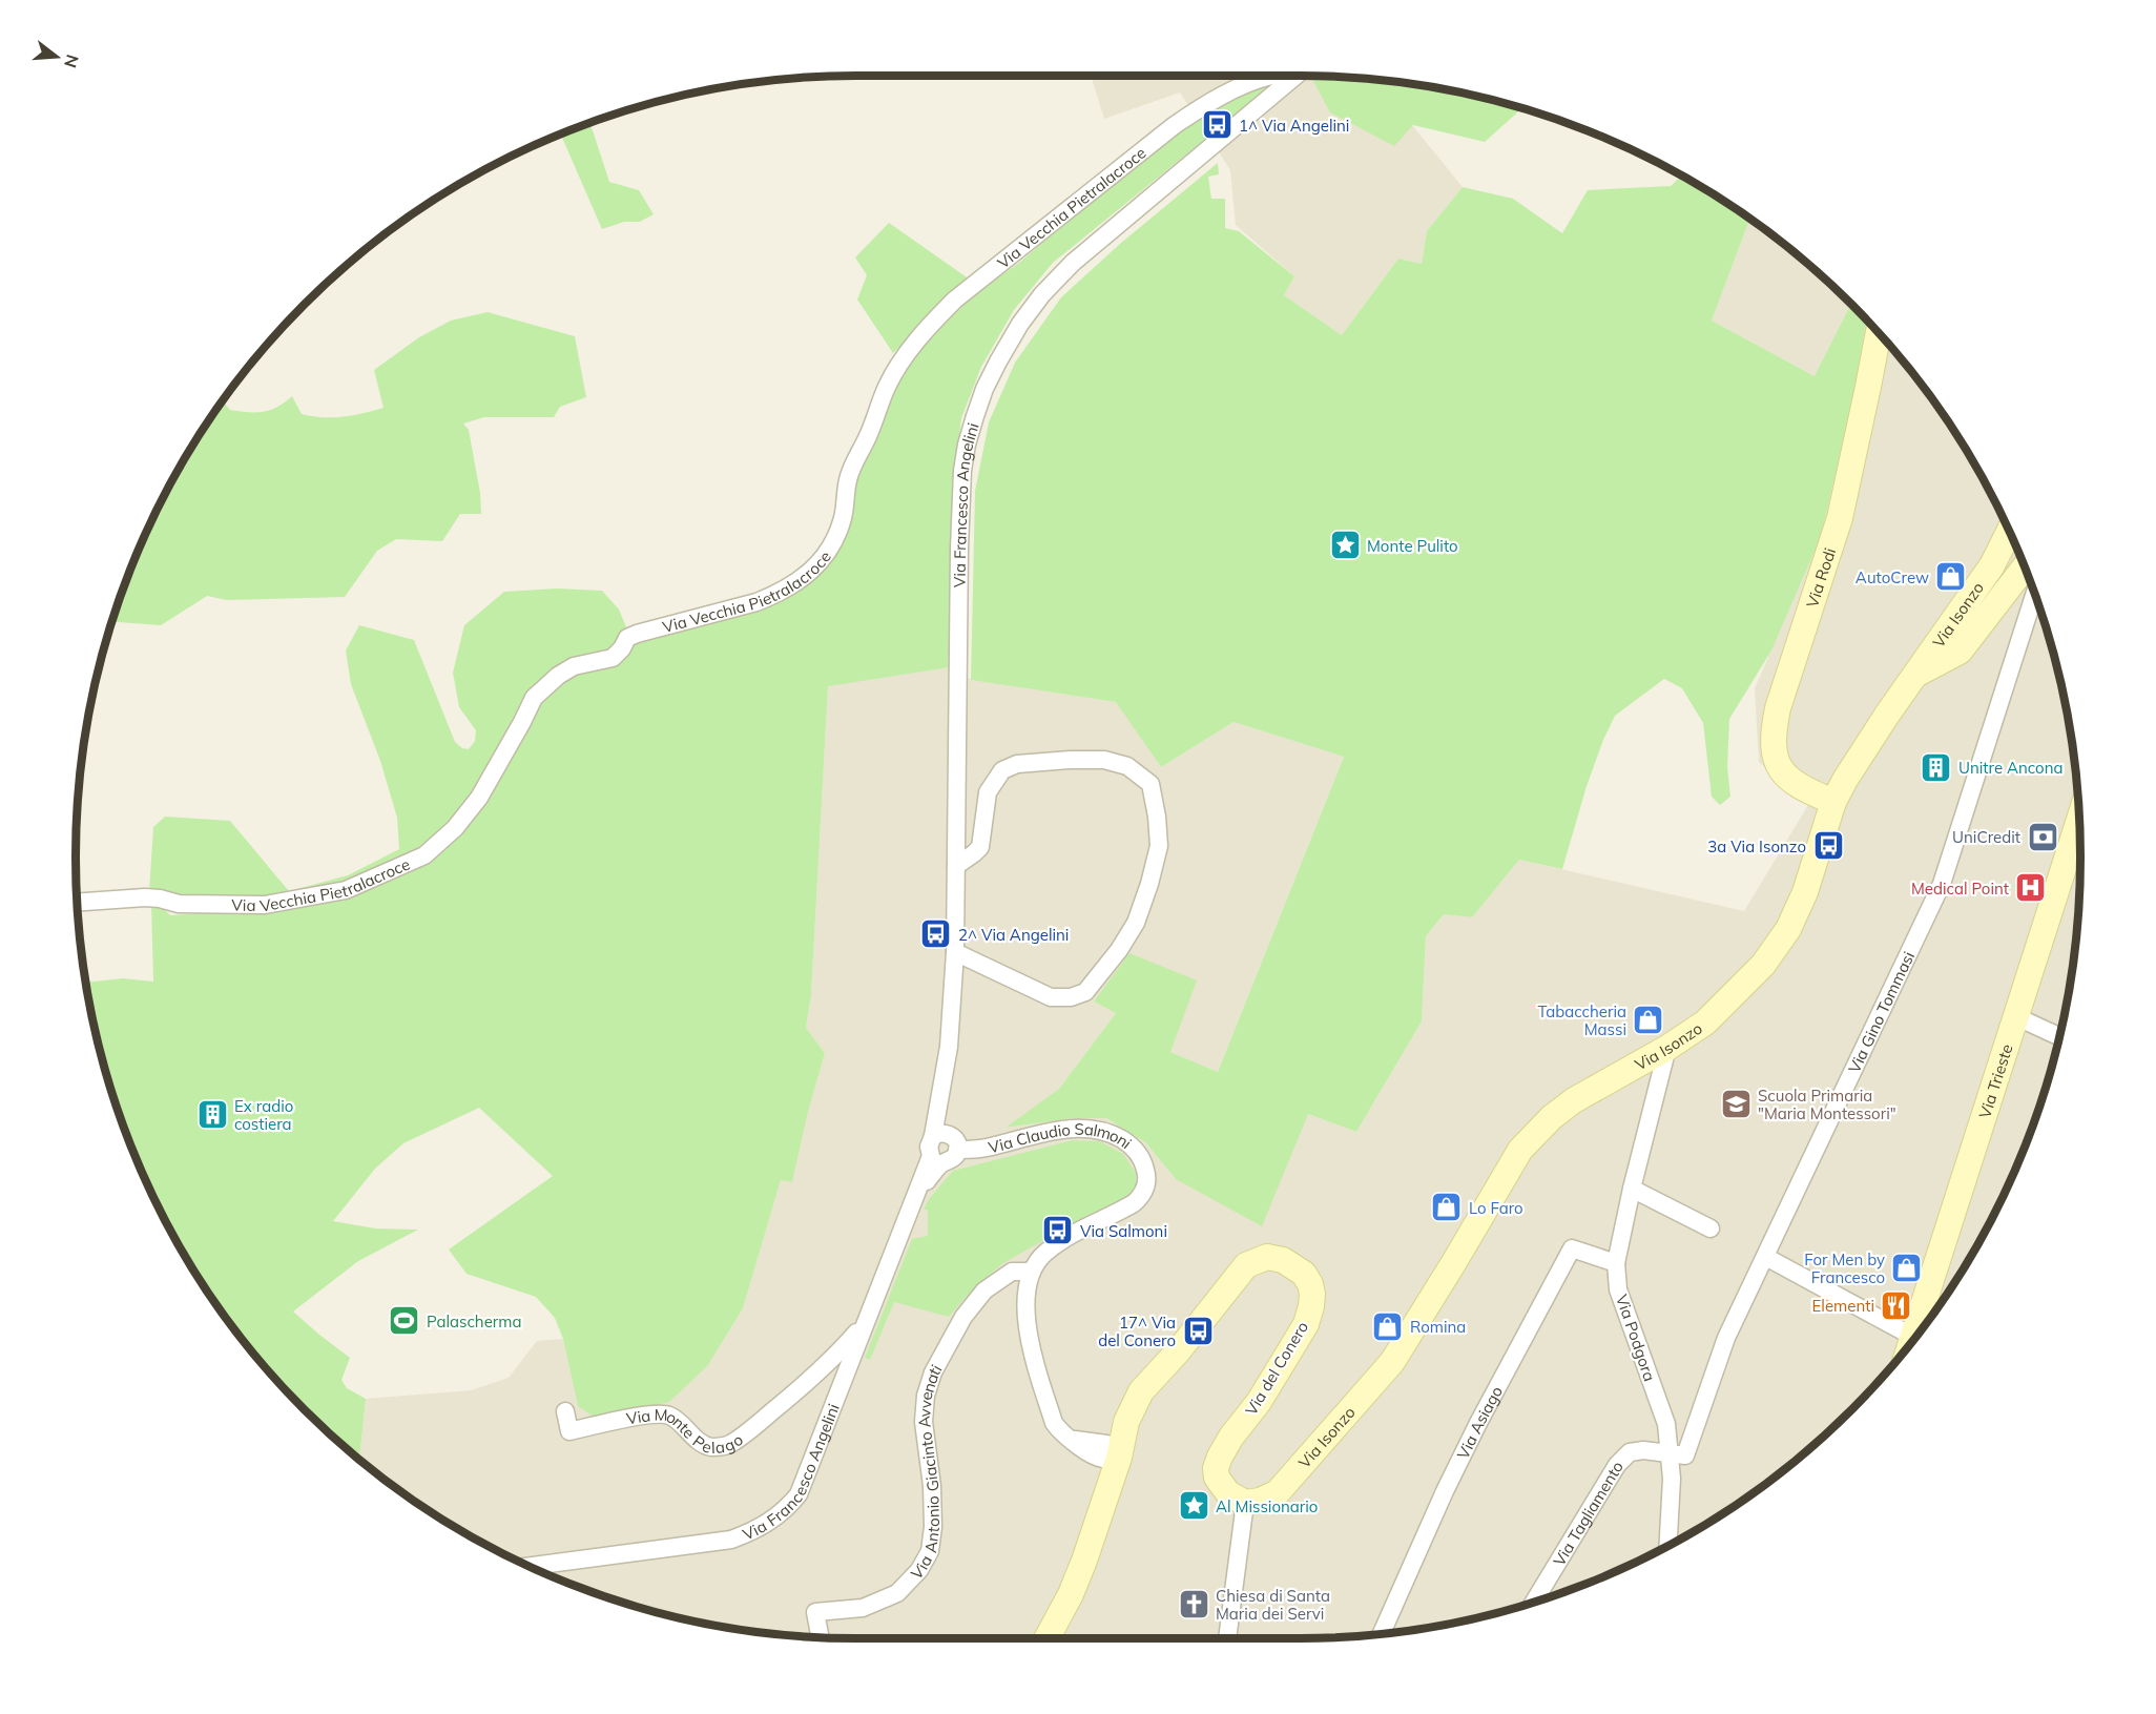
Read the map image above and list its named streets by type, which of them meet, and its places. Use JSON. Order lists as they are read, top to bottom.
{
  "streets": {
    "main road": [
      "Via Rodi",
      "Via Isonzo",
      "Via Trieste",
      "Via del Conero"
    ],
    "street": [
      "Via Vecchia Pietralacroce",
      "Via Francesco Angelini",
      "Via Gino Tommasi",
      "Via Claudio Salmoni",
      "Via Podgora",
      "Via Asiago",
      "Via Monte Pelago",
      "Via Antonio Giacinto Avvenati",
      "Via Tagliamento"
    ]
  },
  "crossings": [
    ["Via Francesco Angelini", "Via Claudio Salmoni"],
    ["Via Francesco Angelini", "Via Monte Pelago"],
    ["Via Rodi", "Via Isonzo"],
    ["Via Isonzo", "Via Podgora"],
    ["Via Isonzo", "Via del Conero"],
    ["Via Gino Tommasi", "Via Podgora"],
    ["Via Gino Tommasi", "Via Tagliamento"],
    ["Via Claudio Salmoni", "Via Antonio Giacinto Avvenati"],
    ["Via Podgora", "Via Asiago"],
    ["Via Podgora", "Via Tagliamento"]
  ],
  "places": {
    "bus stop": [
      "1^ Via Angelini",
      "3a Via Isonzo",
      "2^ Via Angelini",
      "Via Salmoni",
      "17^ Via del Conero"
    ],
    "place": ["Monte Pulito", "Al Missionario"],
    "shop": [
      "AutoCrew",
      "Tabaccheria Massi",
      "Lo Faro",
      "For Men by Francesco",
      "Romina"
    ],
    "building": ["Unitre Ancona", "Ex radio costiera"],
    "bank": ["UniCredit"],
    "hospital": ["Medical Point"],
    "school or university": ["Scuola Primaria \"Maria Montessori\""],
    "restaurant": ["Elementi"],
    "sports": ["Palascherma"],
    "church": ["Chiesa di Santa Maria dei Servi"]
  },
  "north": "right"
}
